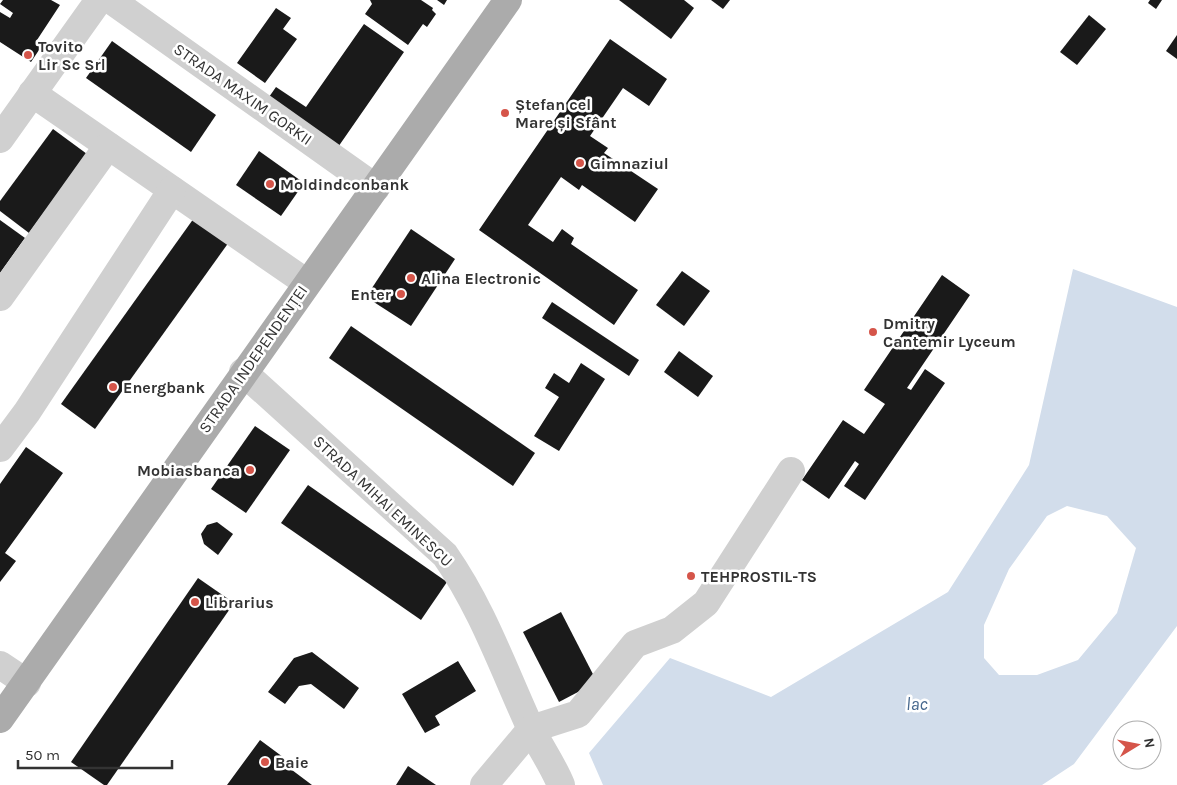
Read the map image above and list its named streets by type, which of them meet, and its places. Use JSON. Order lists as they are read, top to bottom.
{
  "streets": {
    "main road": ["STRADA INDEPENDENȚEI"],
    "street": ["STRADA MAXIM GORKII", "STRADA MIHAI EMINESCU"]
  },
  "crossings": [
    ["STRADA MAXIM GORKII", "STRADA INDEPENDENȚEI"],
    ["STRADA INDEPENDENȚEI", "STRADA MIHAI EMINESCU"]
  ],
  "water": ["lac"],
  "places": [
    "Tovito Lir Sc Srl",
    "Ștefan cel Mare și Sfânt",
    "Gimnaziul",
    "Moldindconbank",
    "Alina Electronic",
    "Enter",
    "Dmitry Cantemir Lyceum",
    "Energbank",
    "Mobiasbanca",
    "TEHPROSTIL-TS",
    "Librarius",
    "Baie"
  ],
  "scale_bar": "50 m",
  "north": "right"
}
